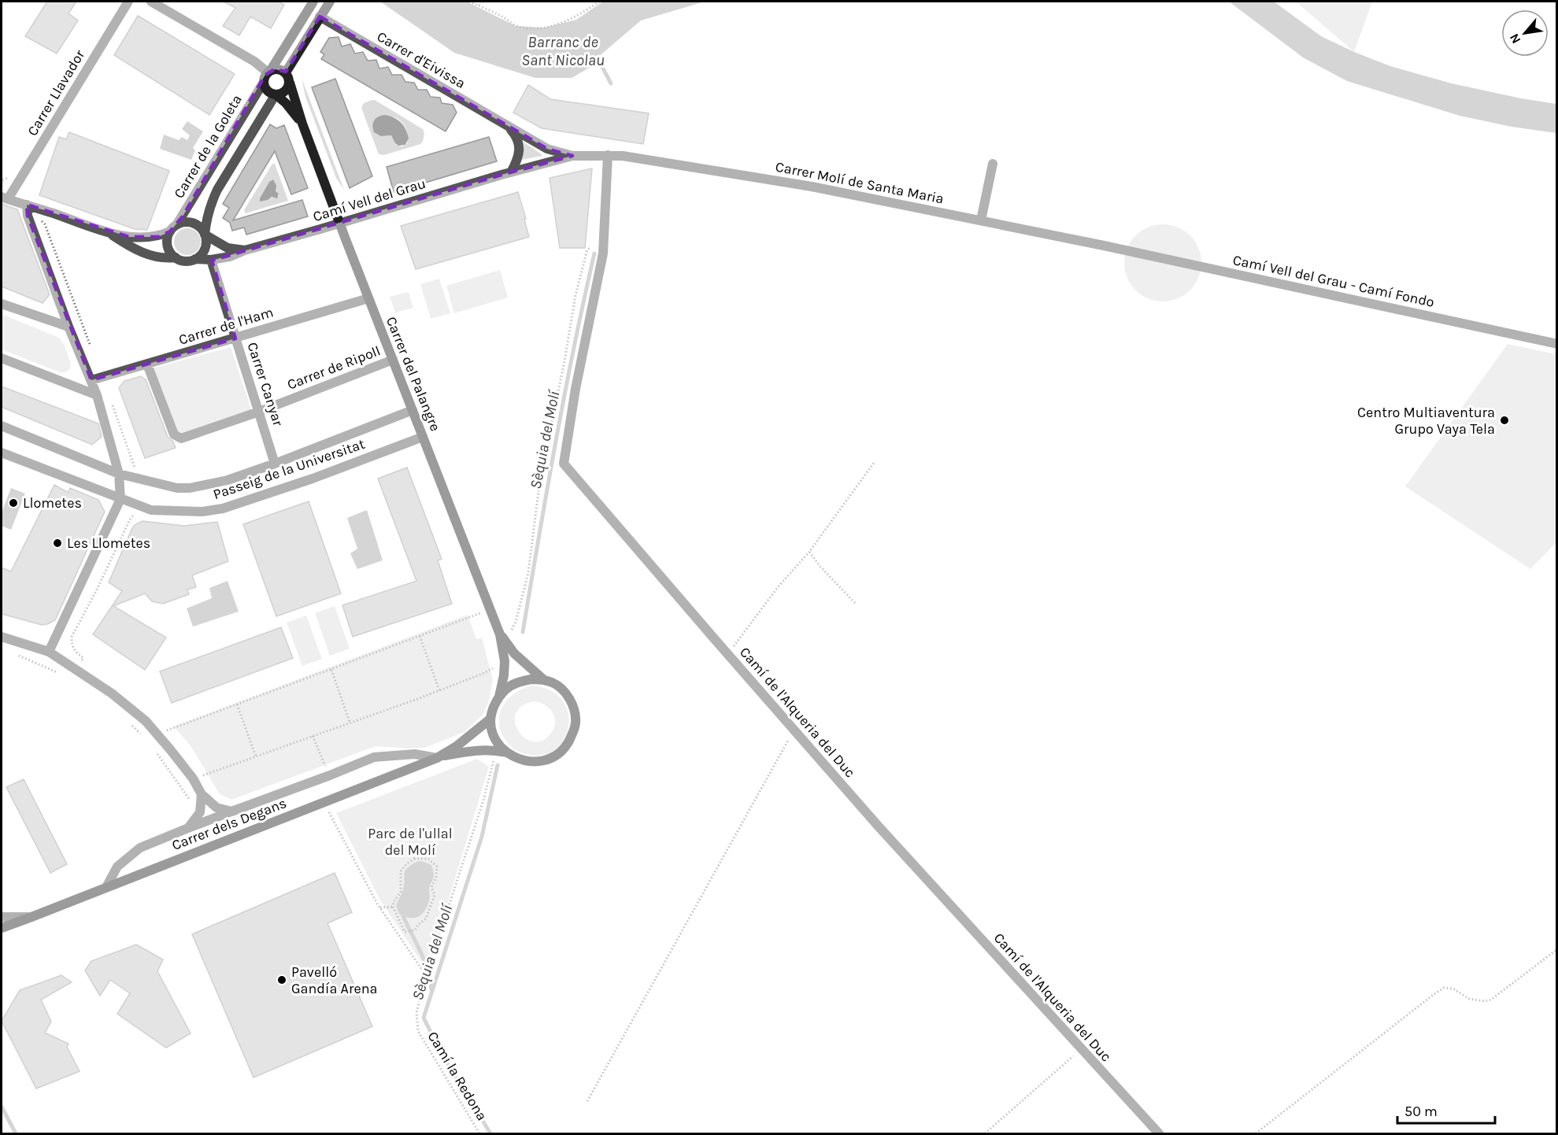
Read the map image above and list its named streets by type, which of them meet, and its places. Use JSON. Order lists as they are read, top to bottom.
{
  "streets": {
    "street": [
      "Carrer d'Eivissa",
      "Carrer Llavador",
      "Carrer de la Goleta",
      "Carrer Molí de Santa Maria",
      "Camí Vell del Grau",
      "Camí Vell del Grau - Camí Fondo",
      "Carrer de l'Ham",
      "Carrer de Ripoll",
      "Carrer del Palangre",
      "Carrer Canyar",
      "Passeig de la Universitat",
      "Camí de l'Alqueria del Duc",
      "Carrer dels Degans"
    ],
    "path": ["Camí la Redona"]
  },
  "crossings": [
    ["Carrer d'Eivissa", "Carrer Molí de Santa Maria"],
    ["Carrer d'Eivissa", "Camí Vell del Grau"],
    ["Carrer de la Goleta", "Camí Vell del Grau"],
    ["Carrer de la Goleta", "Carrer del Palangre"],
    ["Carrer Molí de Santa Maria", "Camí Vell del Grau - Camí Fondo"],
    ["Camí Vell del Grau", "Carrer del Palangre"],
    ["Camí Vell del Grau", "Carrer Canyar"],
    ["Carrer de l'Ham", "Carrer de Ripoll"],
    ["Carrer de l'Ham", "Carrer del Palangre"],
    ["Carrer de l'Ham", "Carrer Canyar"],
    ["Carrer de Ripoll", "Carrer del Palangre"],
    ["Carrer de Ripoll", "Carrer Canyar"],
    ["Carrer del Palangre", "Passeig de la Universitat"],
    ["Carrer del Palangre", "Carrer dels Degans"],
    ["Carrer Canyar", "Passeig de la Universitat"],
    ["Carrer dels Degans", "Camí la Redona"]
  ],
  "water": ["Barranc de Sant Nicolau", "Sèquia del Molí"],
  "parks": ["Parc de l'ullal del Molí"],
  "places": [
    "Centro Multiaventura Grupo Vaya Tela",
    "Llometes",
    "Les Llometes",
    "Pavelló Gandía Arena"
  ],
  "scale_bar": "50 m",
  "north": "bottom left"
}
